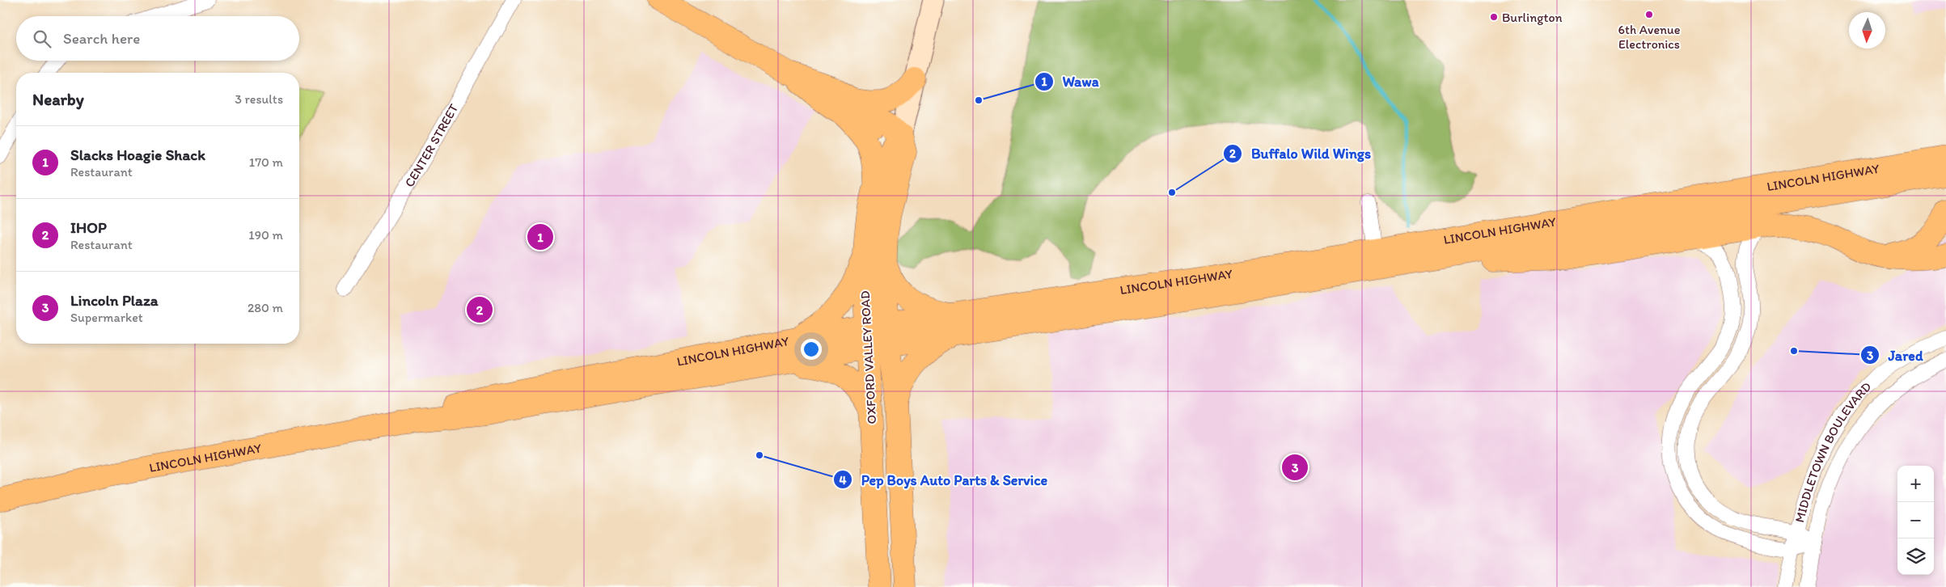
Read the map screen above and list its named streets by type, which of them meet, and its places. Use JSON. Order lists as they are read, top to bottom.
{
  "streets": {
    "main road": ["LINCOLN HIGHWAY", "OXFORD VALLEY ROAD"],
    "street": ["CENTER STREET", "MIDDLETOWN BOULEVARD"]
  },
  "crossings": [
    ["LINCOLN HIGHWAY", "OXFORD VALLEY ROAD"]
  ],
  "places": [
    "6th Avenue Electronics",
    "Burlington",
    "Wawa",
    "Buffalo Wild Wings",
    "Jared",
    "Pep Boys Auto Parts & Service"
  ],
  "north": "bottom",
  "page": {
    "search": "Search here",
    "heading": ["Nearby", "3 results"],
    "list": [
      {
        "mark": "1",
        "name": "Slacks Hoagie Shack",
        "note": "Restaurant",
        "value": "170 m"
      },
      {
        "mark": "2",
        "name": "IHOP",
        "note": "Restaurant",
        "value": "190 m"
      },
      {
        "mark": "3",
        "name": "Lincoln Plaza",
        "note": "Supermarket",
        "value": "280 m"
      }
    ],
    "pins": ["1", "2", "3"],
    "map_buttons": ["+", "−"]
  }
}
